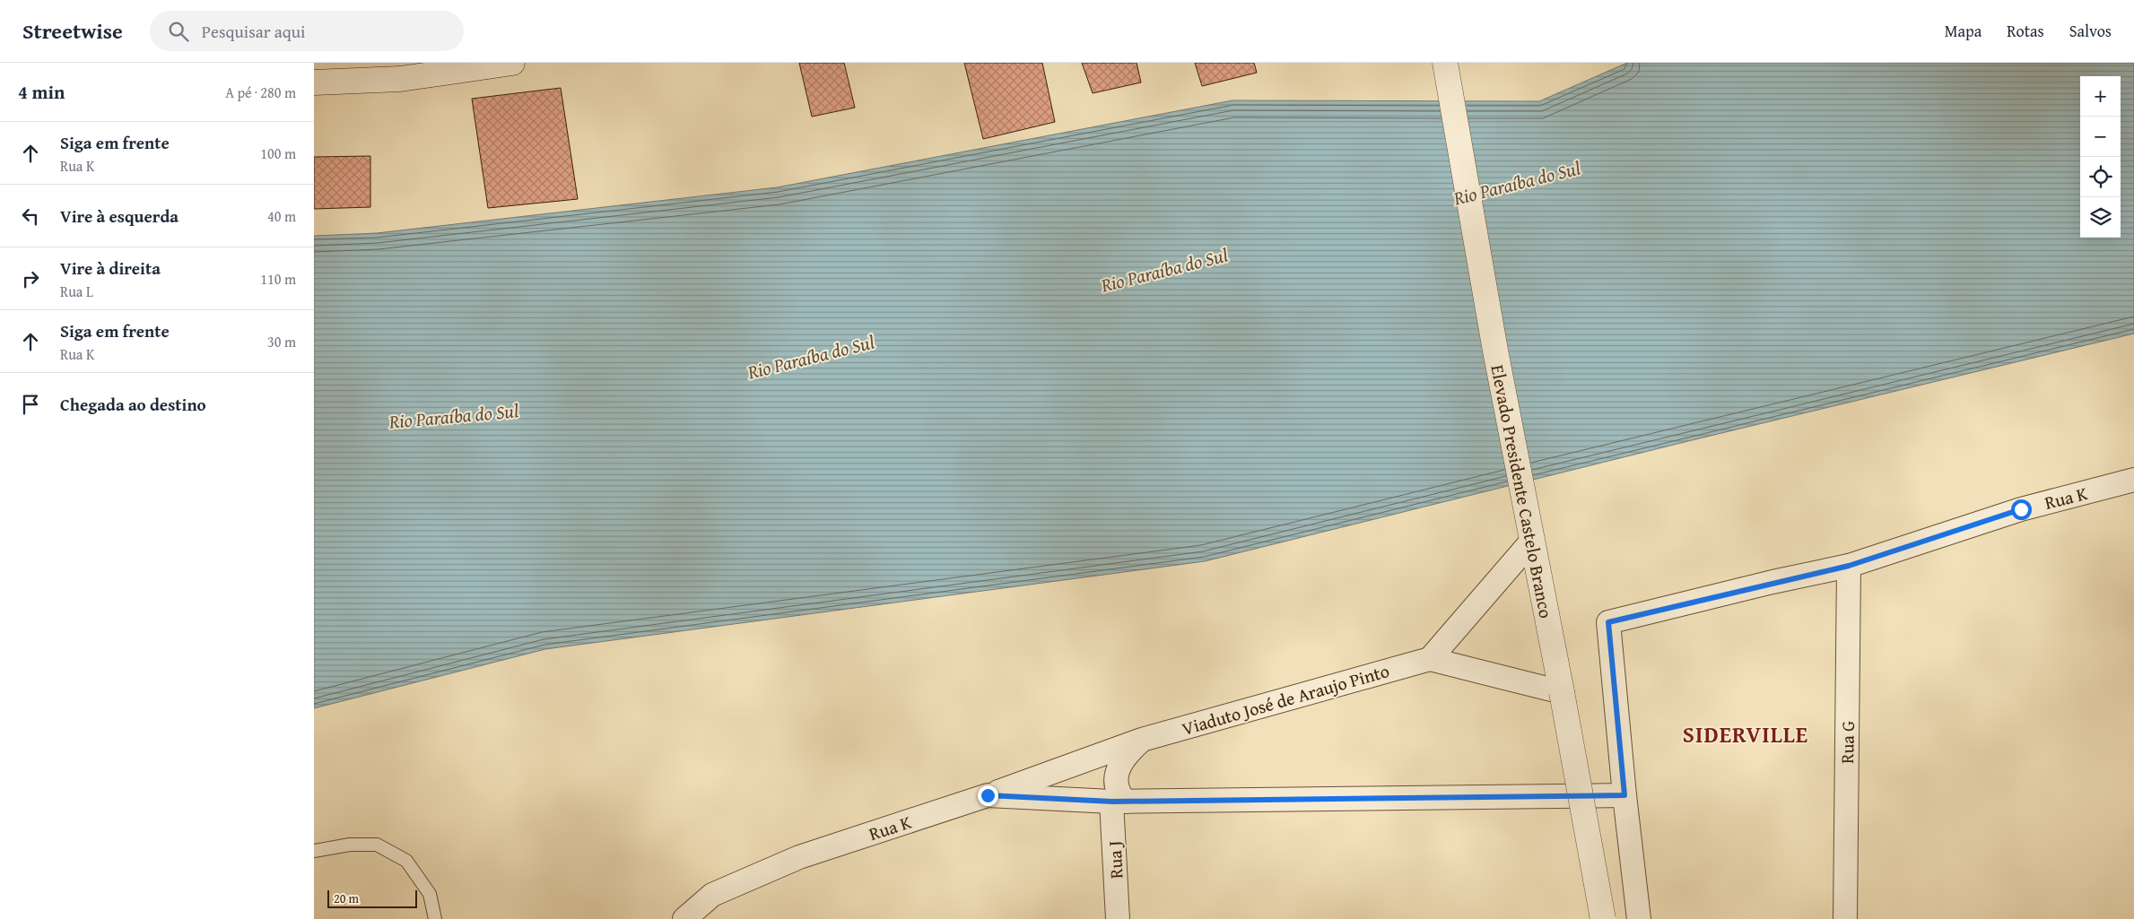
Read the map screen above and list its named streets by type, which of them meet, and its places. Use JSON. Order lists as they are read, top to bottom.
{
  "streets": {
    "street": [
      "Elevado Presidente Castelo Branco",
      "Rua K",
      "Viaduto José de Araujo Pinto",
      "Rua G",
      "Rua J"
    ]
  },
  "crossings": [
    ["Elevado Presidente Castelo Branco", "Viaduto José de Araujo Pinto"],
    ["Rua K", "Viaduto José de Araujo Pinto"],
    ["Rua K", "Rua G"],
    ["Rua K", "Rua J"]
  ],
  "districts": ["SIDERVILLE"],
  "water": ["Rio Paraíba do Sul"],
  "scale_bar": "20 m",
  "page": {
    "header": "Streetwise",
    "search": "Pesquisar aqui",
    "nav": ["Mapa", "Rotas", "Salvos"],
    "heading": ["4 min", "A pé · 280 m"],
    "map_buttons": ["+", "−"],
    "list": [
      ["Siga em frente", "Rua K", "100 m"],
      ["Vire à esquerda", "40 m"],
      ["Vire à direita", "Rua L", "110 m"],
      ["Siga em frente", "Rua K", "30 m"],
      "Chegada ao destino"
    ],
    "scale": "20 m"
  }
}
